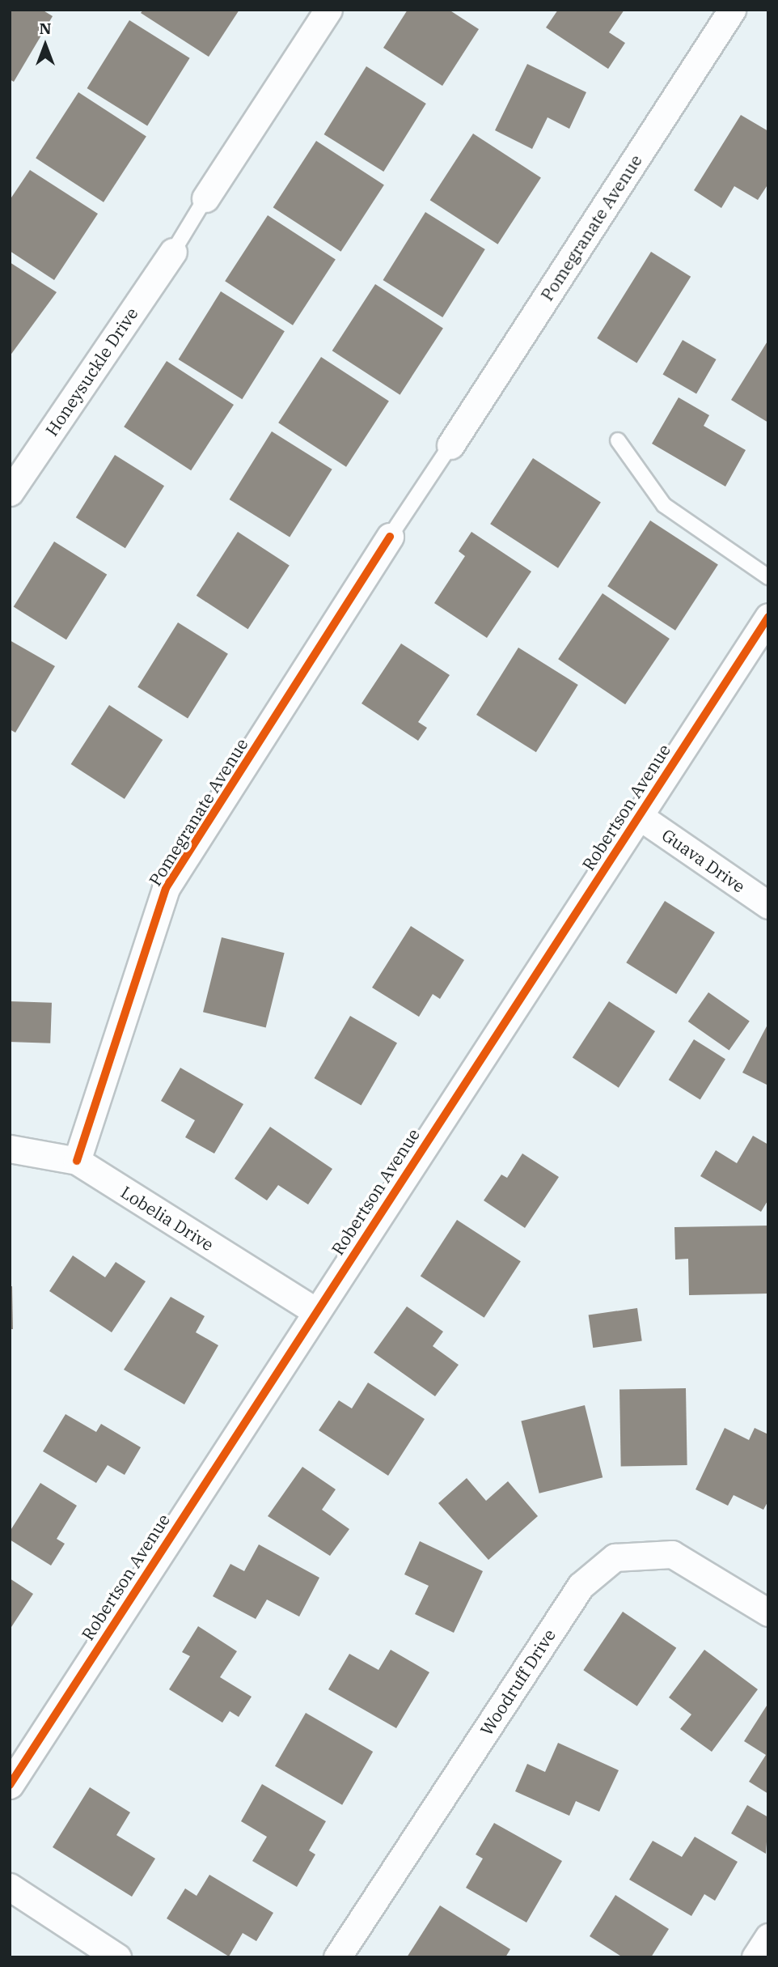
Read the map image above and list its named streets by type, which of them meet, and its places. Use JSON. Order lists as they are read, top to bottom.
{
  "streets": {
    "street": [
      "Pomegranate Avenue",
      "Honeysuckle Drive",
      "Robertson Avenue",
      "Guava Drive",
      "Lobelia Drive",
      "Woodruff Drive"
    ]
  },
  "crossings": [
    ["Pomegranate Avenue", "Lobelia Drive"],
    ["Robertson Avenue", "Guava Drive"],
    ["Robertson Avenue", "Lobelia Drive"]
  ],
  "north": "top"
}
